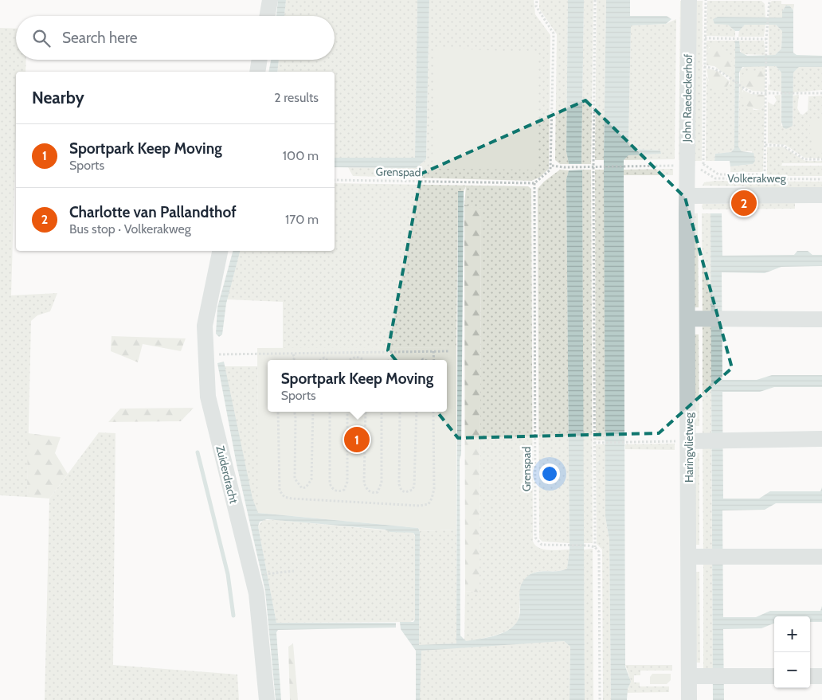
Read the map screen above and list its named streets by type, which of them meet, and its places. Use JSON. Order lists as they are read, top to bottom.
{
  "streets": {
    "street": [
      "John Raedeckerhof",
      "Volkerakweg",
      "Haringvlietweg",
      "Zuiderdracht"
    ],
    "path": ["Grenspad"]
  },
  "crossings": [
    ["John Raedeckerhof", "Volkerakweg"],
    ["John Raedeckerhof", "Haringvlietweg"],
    ["Volkerakweg", "Haringvlietweg"]
  ],
  "page": {
    "search": "Search here",
    "heading": ["Nearby", "2 results"],
    "list": [
      {
        "mark": "1",
        "name": "Sportpark Keep Moving",
        "note": "Sports",
        "value": "100 m"
      },
      {
        "mark": "2",
        "name": "Charlotte van Pallandthof",
        "note": "Bus stop · Volkerakweg",
        "value": "170 m"
      }
    ],
    "pins": ["2", "1"],
    "popup": ["Sportpark Keep Moving", "Sports"],
    "map_buttons": ["+", "−"]
  }
}
